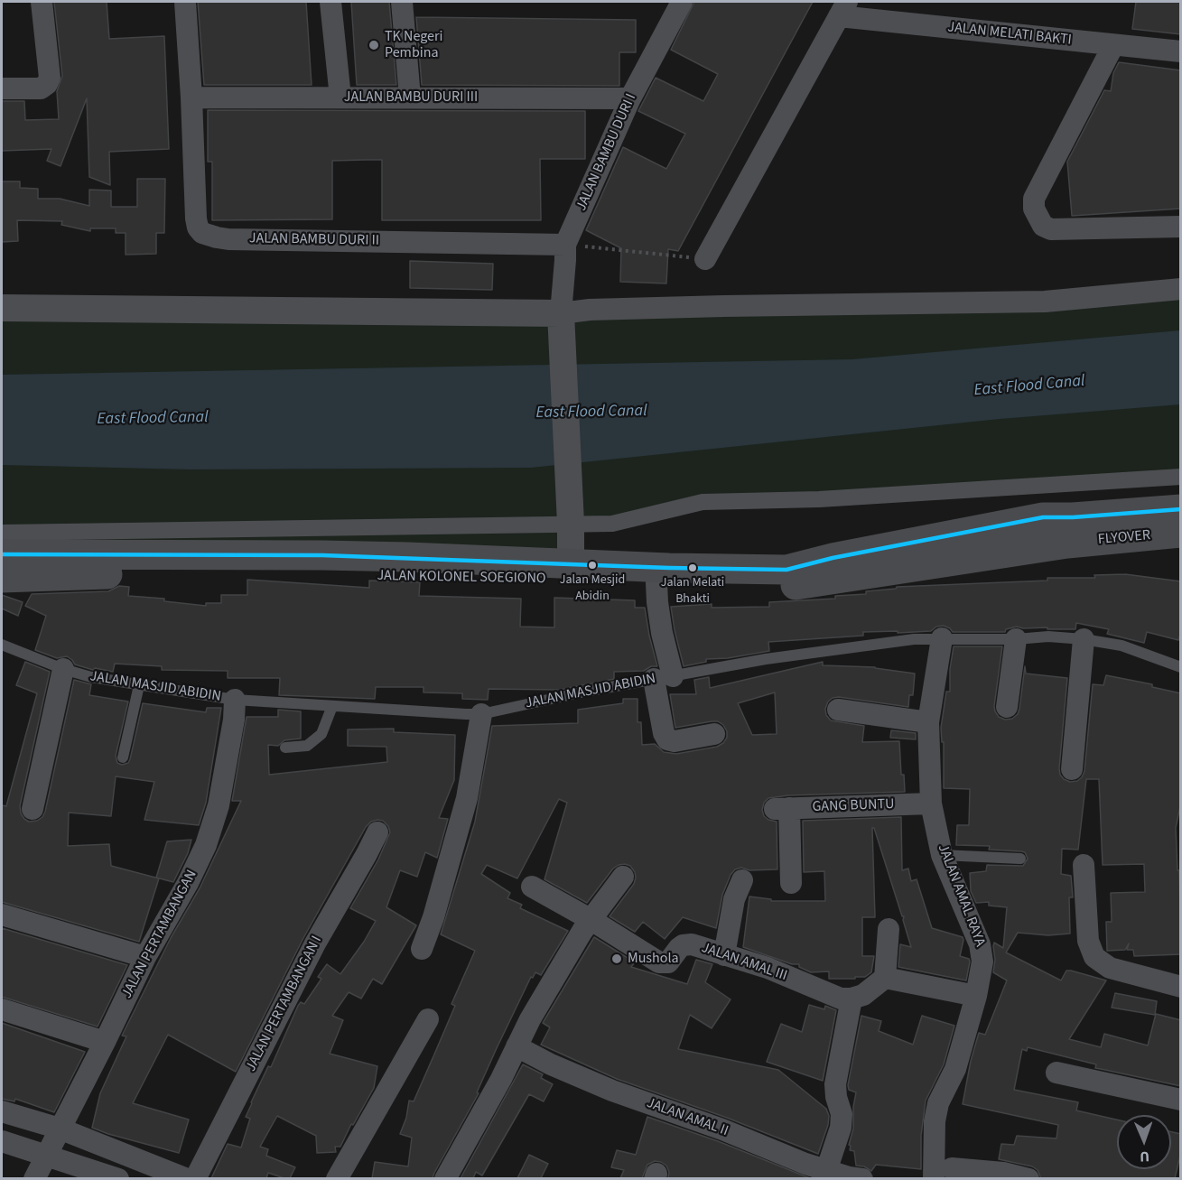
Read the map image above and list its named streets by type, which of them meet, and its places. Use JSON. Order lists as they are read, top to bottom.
{
  "streets": {
    "main road": ["FLYOVER", "JALAN KOLONEL SOEGIONO"],
    "street": [
      "JALAN MELATI BAKTI",
      "JALAN BAMBU DURI III",
      "JALAN BAMBU DURI I",
      "JALAN BAMBU DURI II",
      "GANG BUNTU",
      "JALAN AMAL RAYA",
      "JALAN PERTAMBANGAN",
      "JALAN AMAL III",
      "JALAN PERTAMBANGAN I",
      "JALAN AMAL II"
    ],
    "lane": ["JALAN MASJID ABIDIN"]
  },
  "crossings": [
    ["JALAN BAMBU DURI III", "JALAN BAMBU DURI I"],
    ["JALAN BAMBU DURI III", "JALAN BAMBU DURI II"],
    ["JALAN BAMBU DURI I", "JALAN BAMBU DURI II"],
    ["FLYOVER", "JALAN KOLONEL SOEGIONO"],
    ["JALAN MASJID ABIDIN", "JALAN AMAL RAYA"],
    ["JALAN MASJID ABIDIN", "JALAN PERTAMBANGAN"],
    ["GANG BUNTU", "JALAN AMAL RAYA"]
  ],
  "water": ["East Flood Canal"],
  "places": [
    "TK Negeri Pembina",
    "Jalan Mesjid Abidin",
    "Jalan Melati Bhakti",
    "Mushola"
  ],
  "north": "bottom"
}
